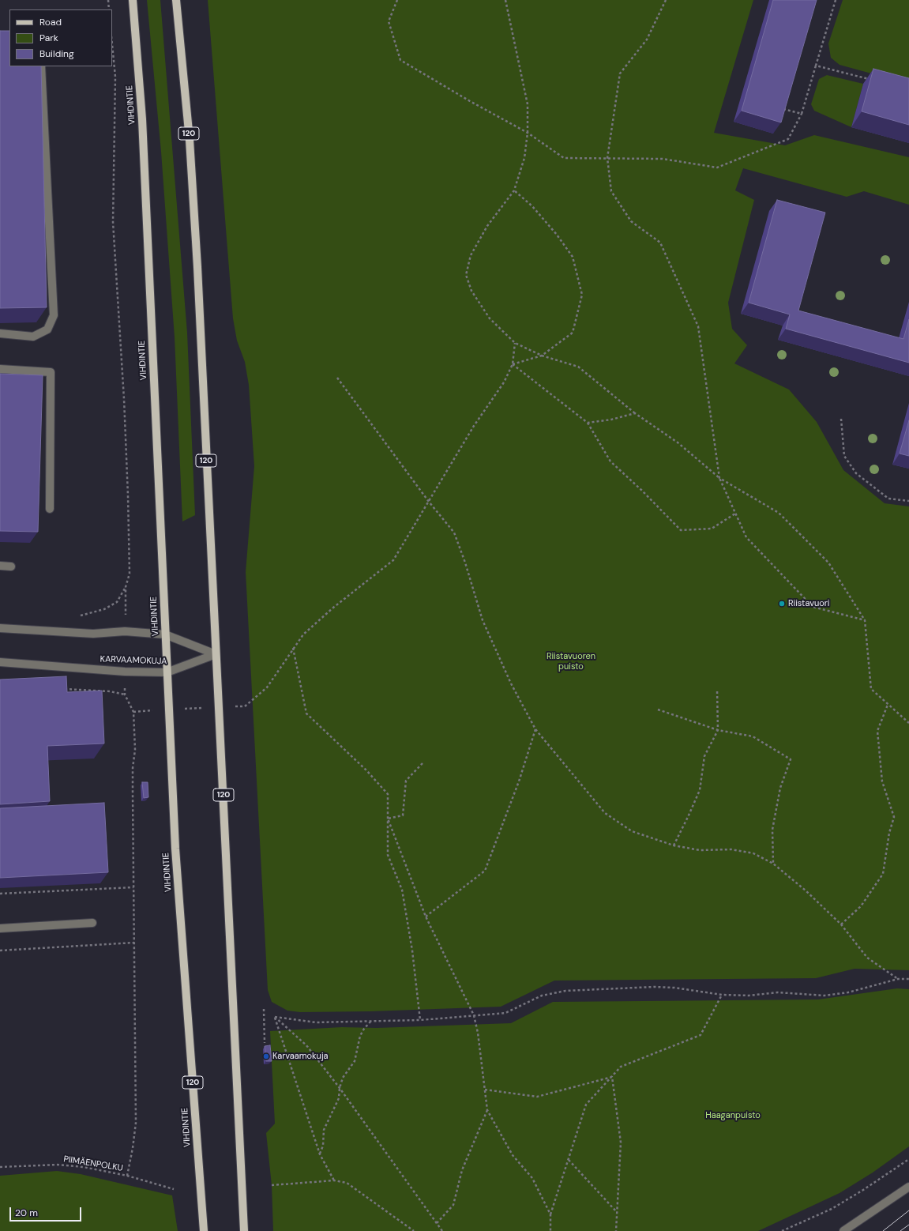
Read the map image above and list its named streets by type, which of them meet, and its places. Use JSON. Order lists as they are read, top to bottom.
{
  "streets": {
    "main road": ["VIHDINTIE", "120"],
    "street": ["KARVAAMOKUJA"],
    "path": ["PIIMÄENPOLKU"]
  },
  "crossings": [
    ["VIHDINTIE", "KARVAAMOKUJA"],
    ["120", "KARVAAMOKUJA"]
  ],
  "parks": ["Riistavuoren puisto", "Haaganpuisto"],
  "places": ["Riistavuori", "Karvaamokuja"],
  "legend": ["Road", "Park", "Building"],
  "scale_bar": "20 m"
}
